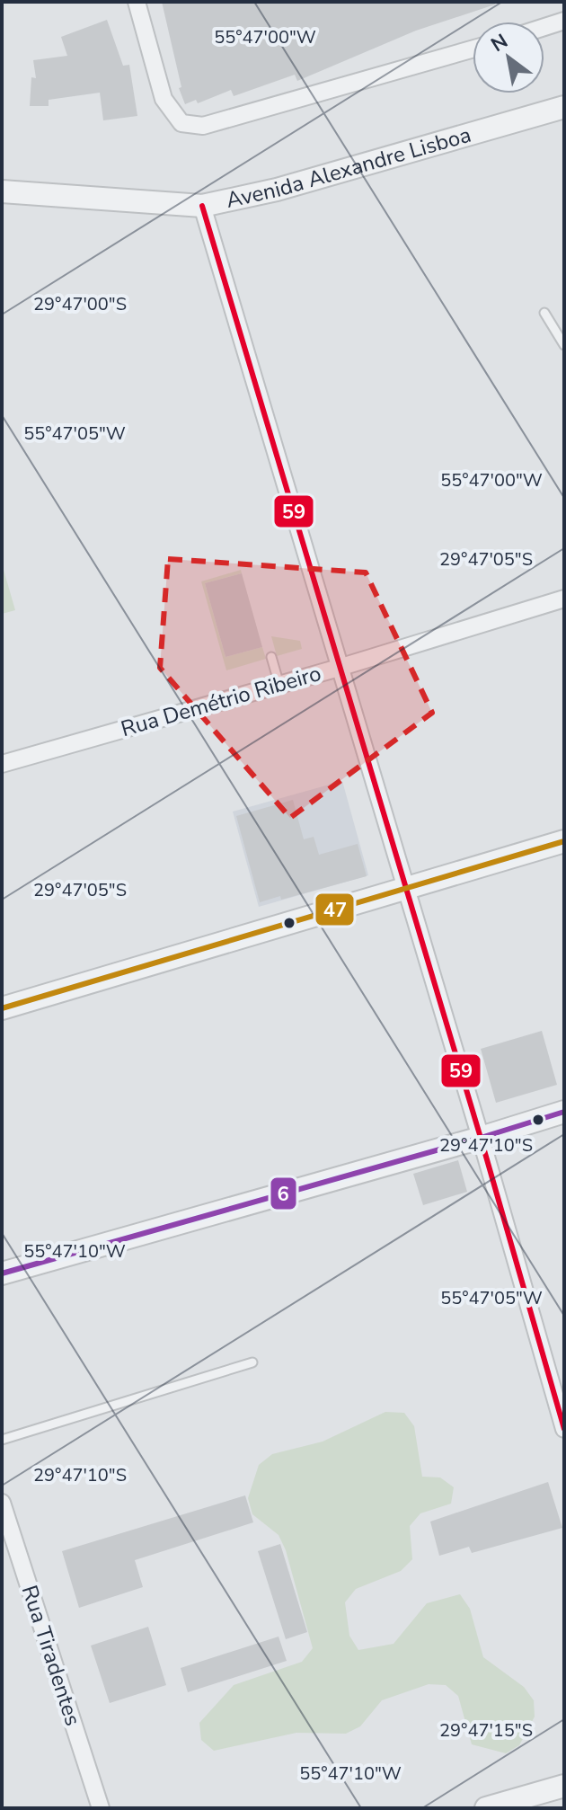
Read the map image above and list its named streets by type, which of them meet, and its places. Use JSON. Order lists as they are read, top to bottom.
{
  "streets": {
    "street": ["Avenida Alexandre Lisboa", "Rua Demétrio Ribeiro", "Rua Tiradentes"]
  },
  "lines": ["transit line 59", "transit line 47", "transit line 6"],
  "north": "top left",
  "coordinates": [
    "55°47'00\"W",
    "29°47'00\"S",
    "55°47'05\"W",
    "29°47'05\"S",
    "29°47'10\"S",
    "55°47'10\"W",
    "29°47'15\"S"
  ]
}
